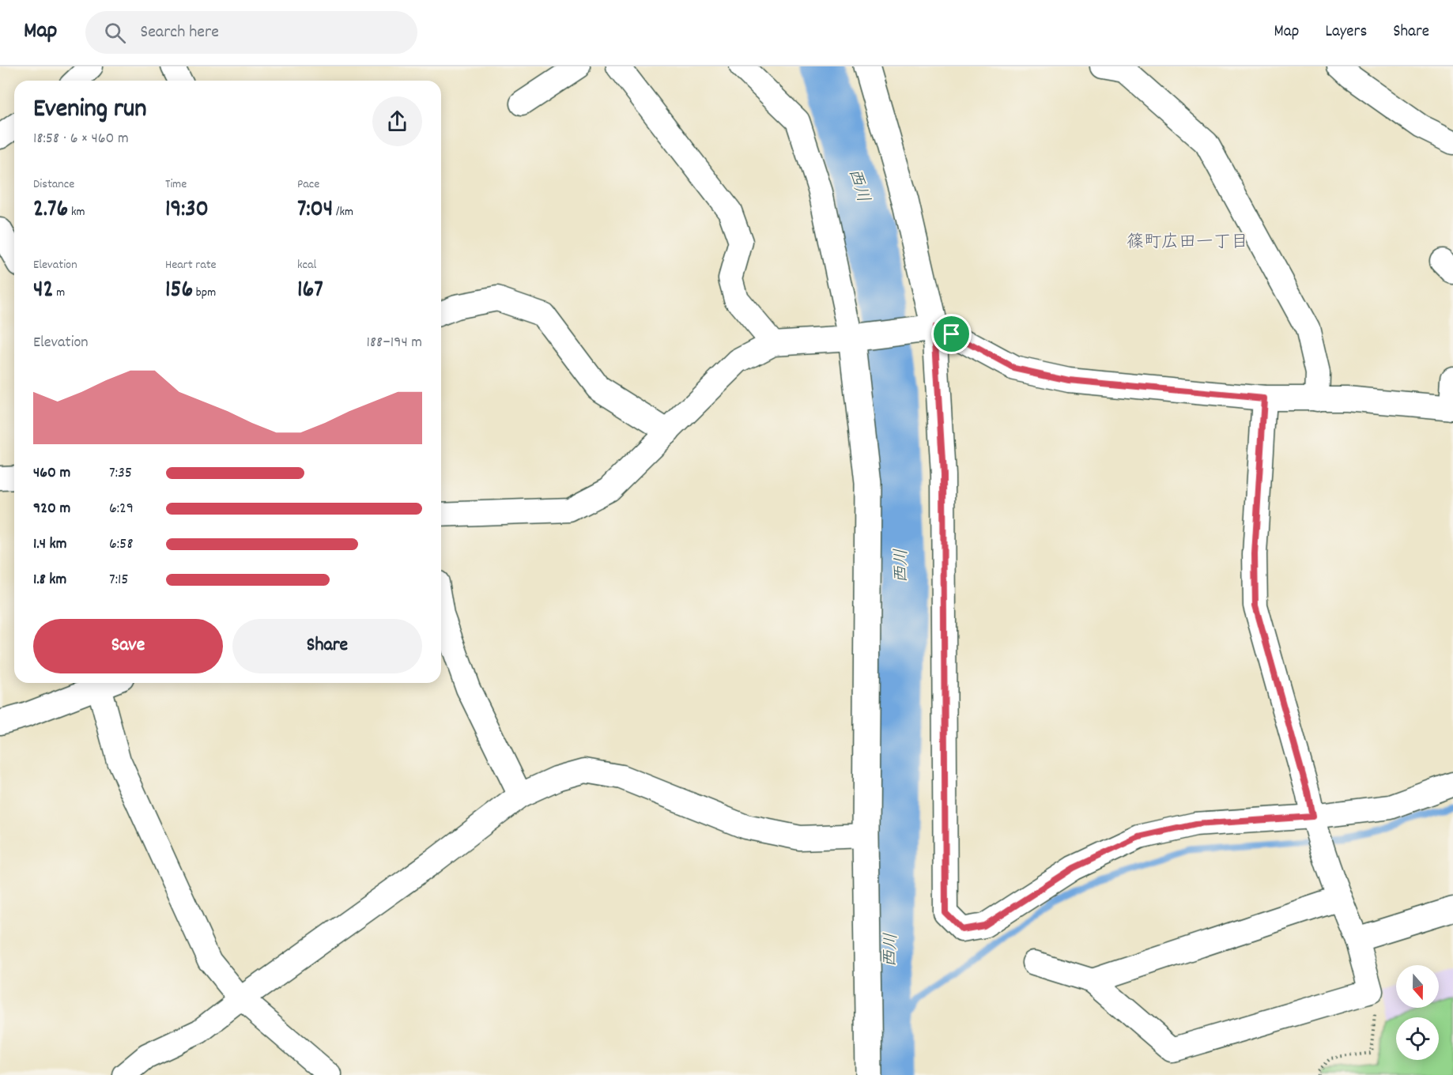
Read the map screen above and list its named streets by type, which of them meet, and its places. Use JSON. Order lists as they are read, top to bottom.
{
  "districts": ["篠町広田一丁目"],
  "water": ["西川"],
  "north": "bottom",
  "page": {
    "header": "Map",
    "search": "Search here",
    "nav": ["Map", "Layers", "Share"],
    "heading": ["Evening run", "18:58 · 6 × 460 m"],
    "stats": [
      ["Distance", "2.76 km"],
      ["Time", "19:30"],
      ["Pace", "7:04 /km"],
      ["Elevation", "42 m"],
      ["Heart rate", "156 bpm"],
      ["kcal", "167"]
    ],
    "chart": ["Elevation", "188–194 m"],
    "list": [
      {
        "name": "460 m",
        "note": "7:35"
      },
      {
        "name": "920 m",
        "note": "6:29"
      },
      {
        "name": "1.4 km",
        "note": "6:58"
      },
      {
        "name": "1.8 km",
        "note": "7:15"
      }
    ],
    "buttons": ["Save", "Share"]
  }
}
